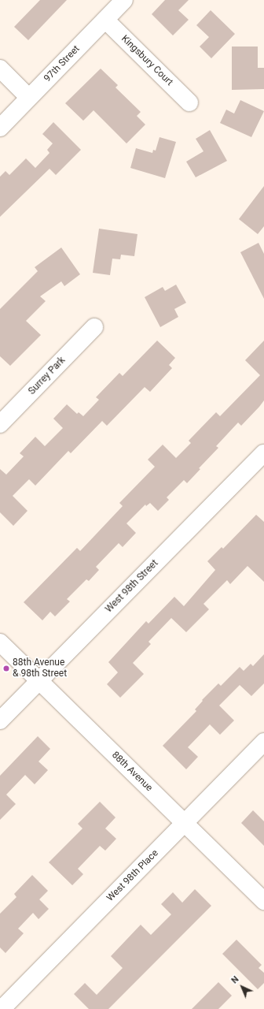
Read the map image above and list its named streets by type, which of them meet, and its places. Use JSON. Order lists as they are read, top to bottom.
{
  "streets": {
    "street": [
      "Kingsbury Court",
      "97th Street",
      "Surrey Park",
      "West 98th Street",
      "88th Avenue",
      "West 98th Place"
    ]
  },
  "crossings": [
    ["Kingsbury Court", "97th Street"],
    ["West 98th Street", "88th Avenue"],
    ["88th Avenue", "West 98th Place"]
  ],
  "places": ["88th Avenue & 98th Street"],
  "north": "top left"
}
